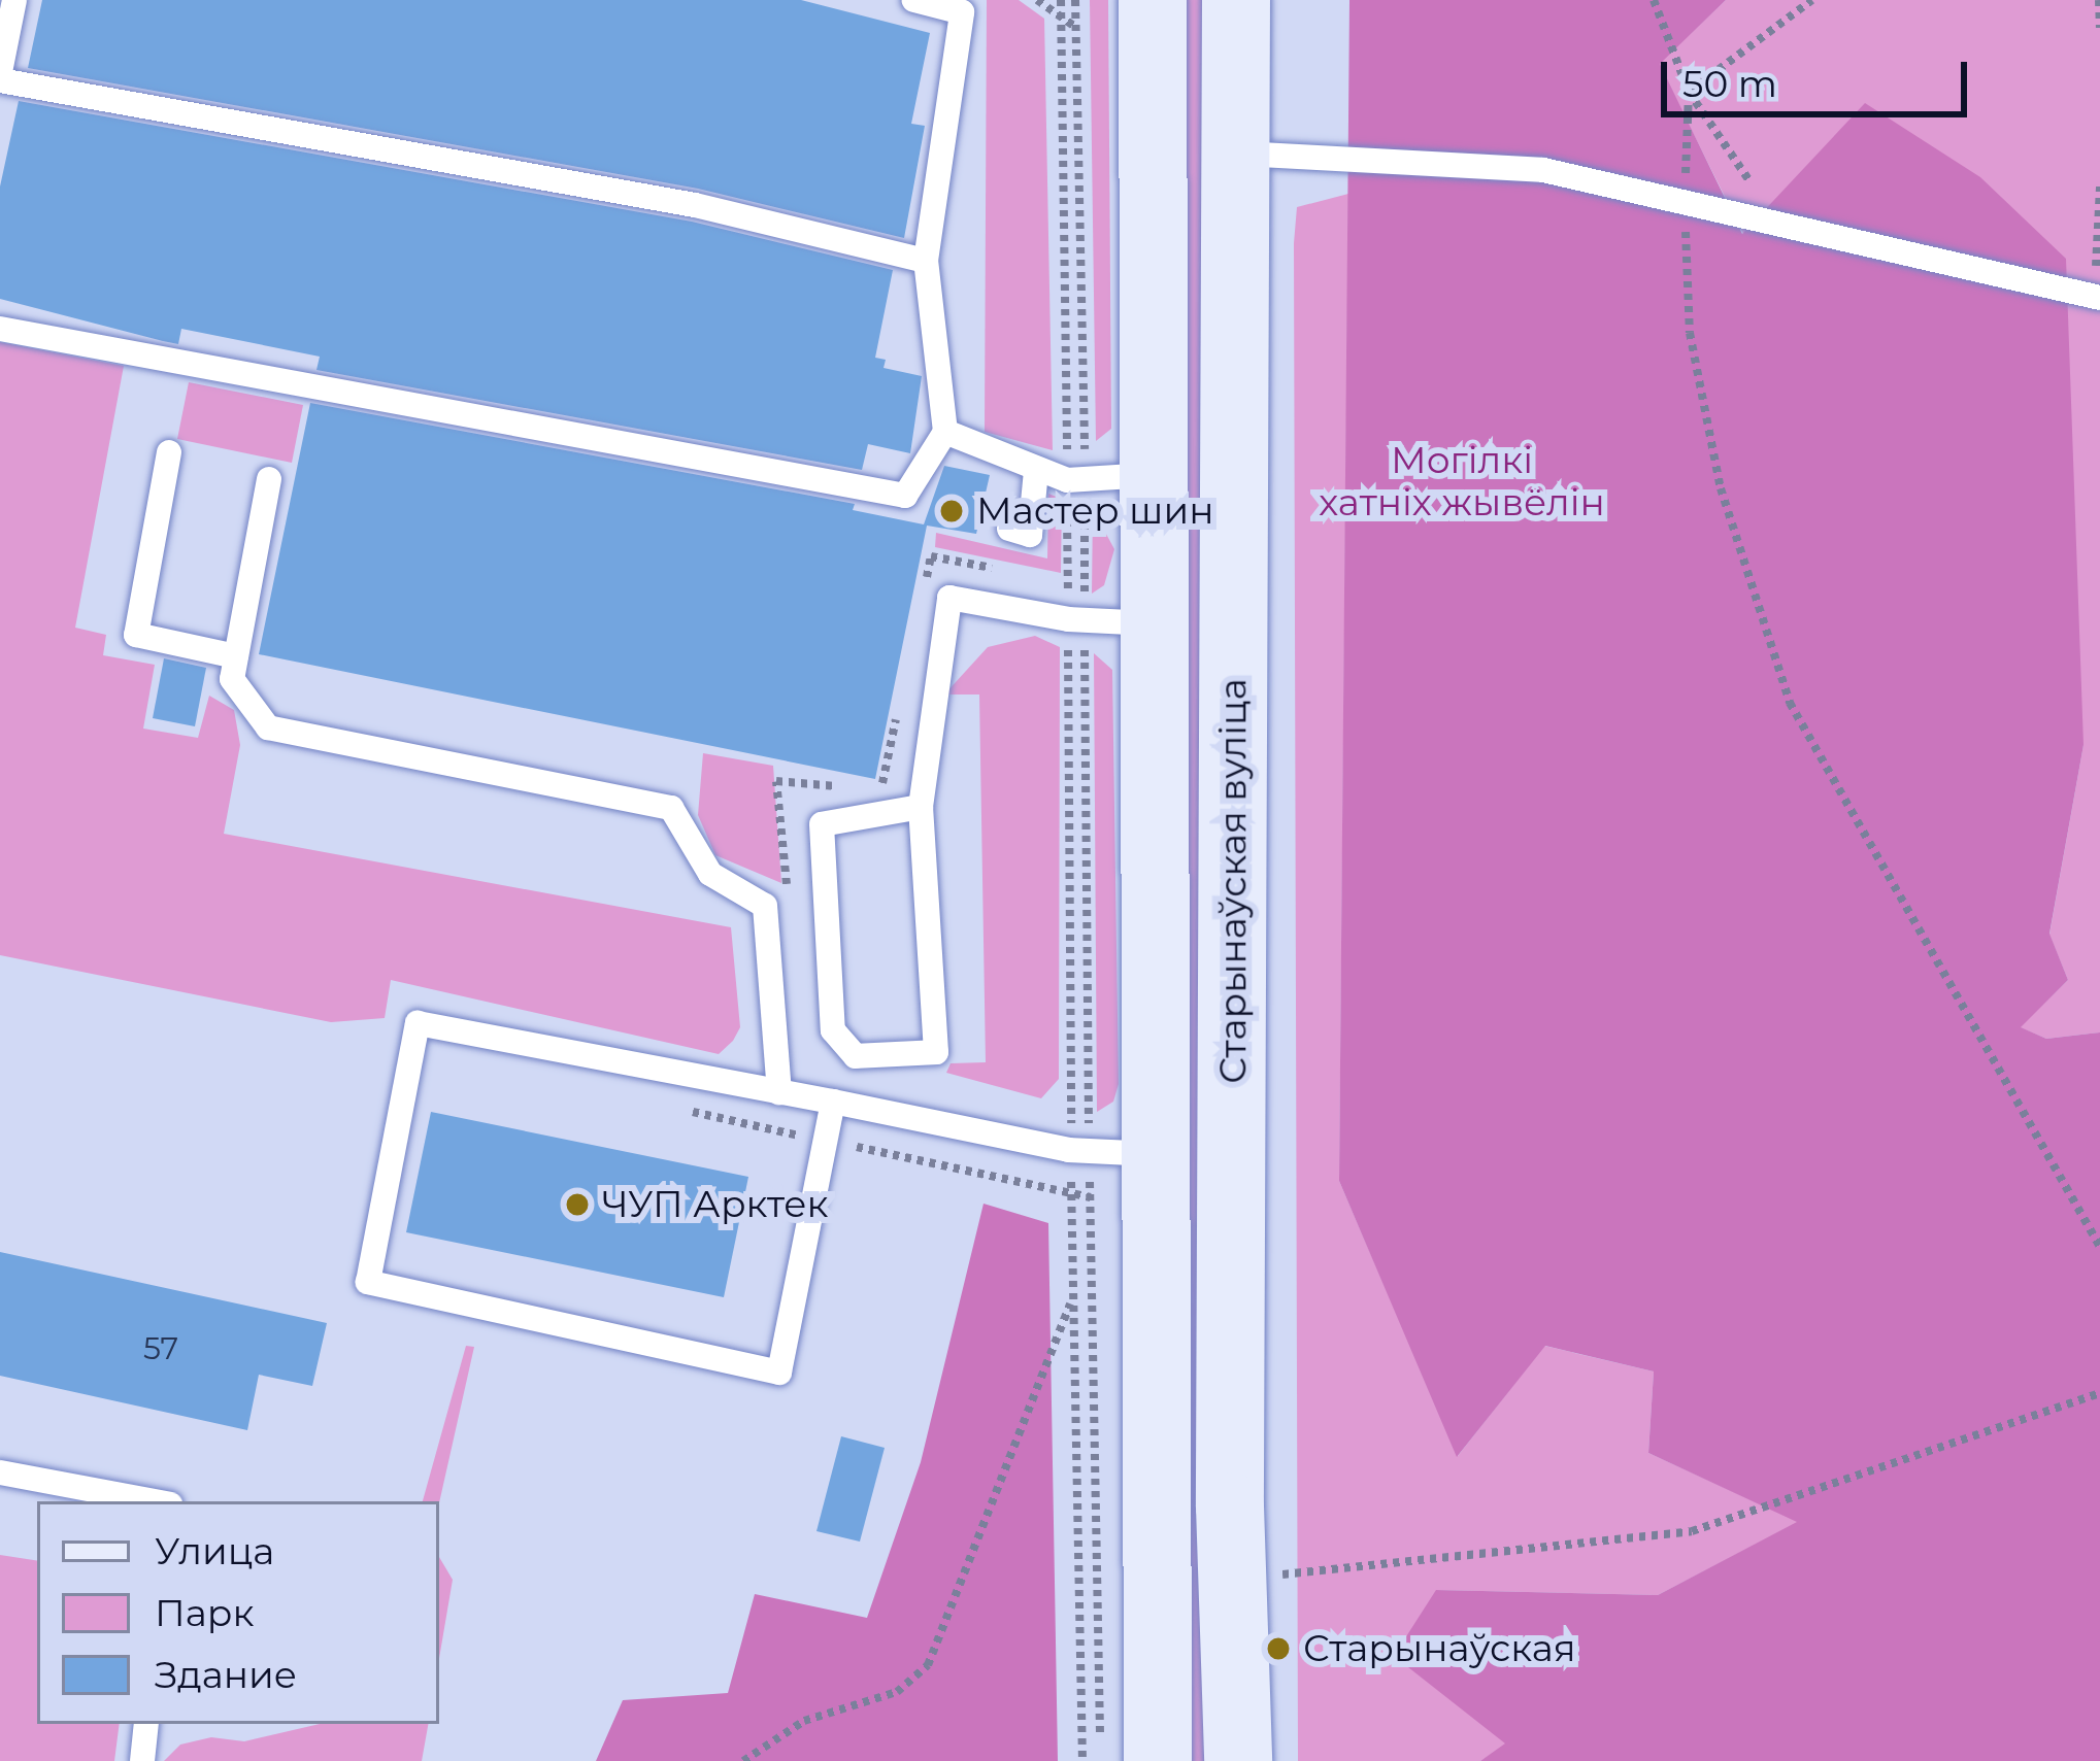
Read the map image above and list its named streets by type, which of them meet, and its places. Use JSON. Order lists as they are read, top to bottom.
{
  "streets": {
    "main road": ["Старынаўская вуліца"]
  },
  "parks": ["Могілкі хатніх жывёлін"],
  "places": ["Мастер шин", "ЧУП Арктек", "Старынаўская"],
  "house_numbers": ["57"],
  "legend": ["Улица", "Парк", "Здание"],
  "scale_bar": "50 m"
}
